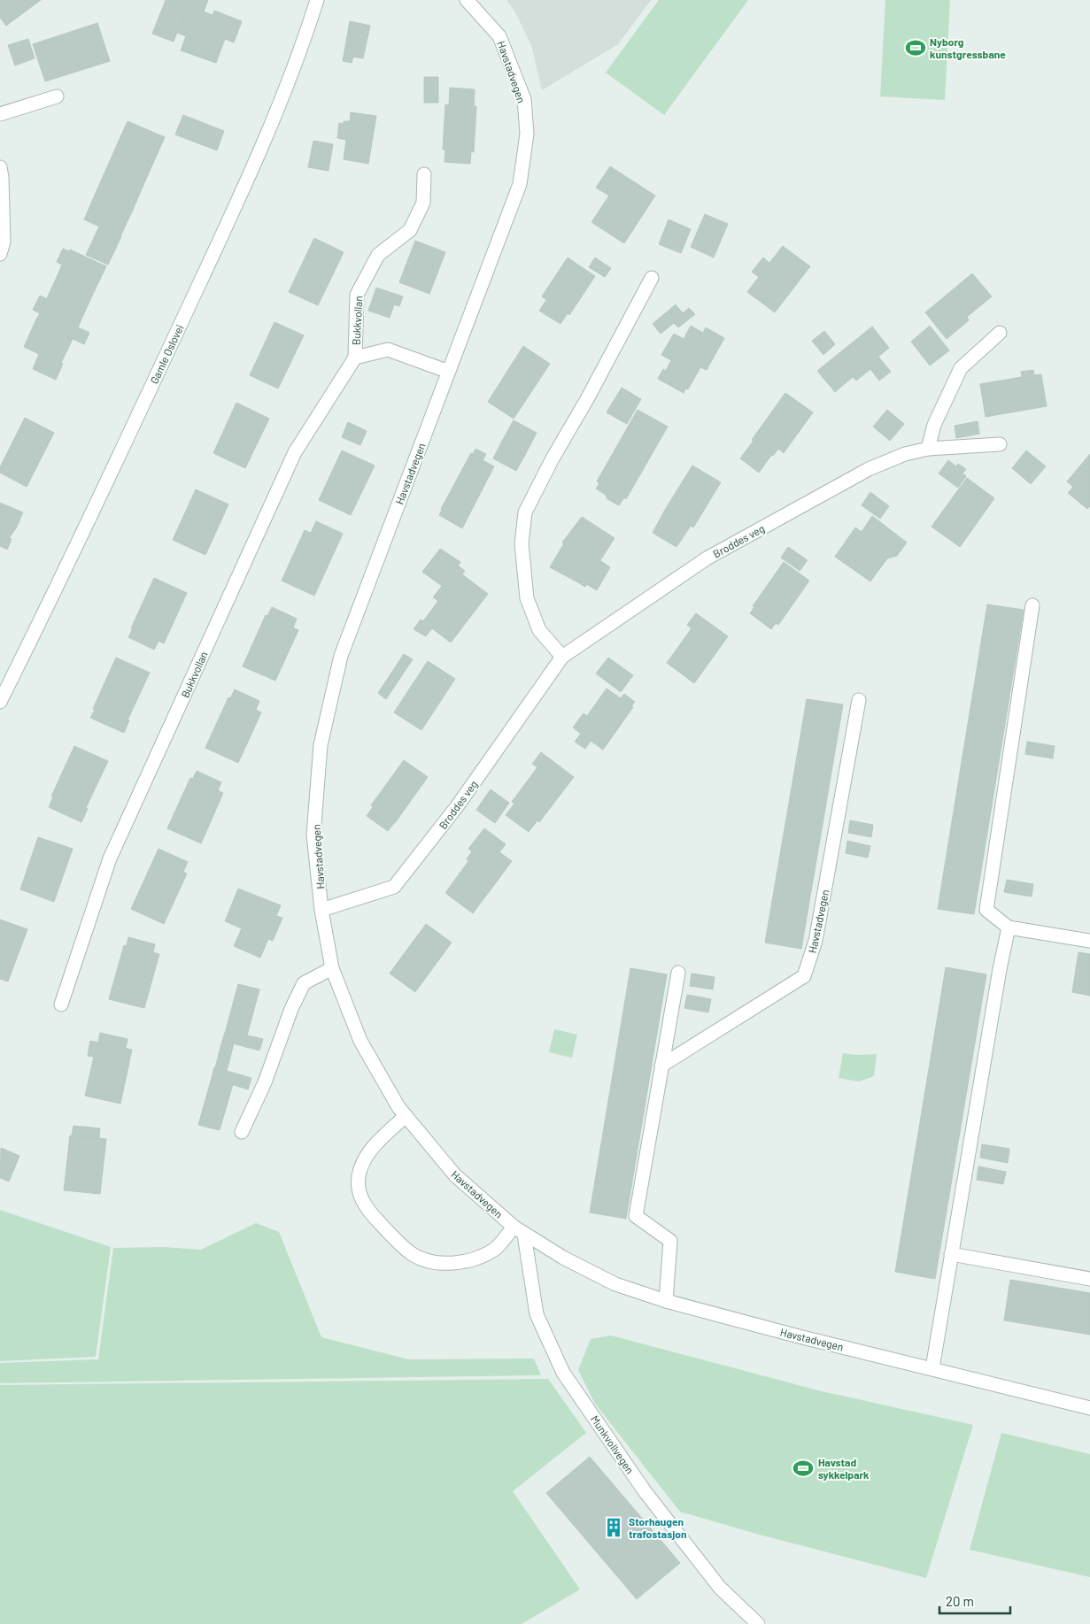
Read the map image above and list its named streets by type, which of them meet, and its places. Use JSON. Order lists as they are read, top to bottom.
{
  "streets": {
    "street": [
      "Havstadvegen",
      "Bukkvollan",
      "Gamle Oslovei",
      "Broddes veg",
      "Munkvollvegen"
    ]
  },
  "crossings": [
    ["Havstadvegen", "Bukkvollan"],
    ["Havstadvegen", "Broddes veg"],
    ["Havstadvegen", "Munkvollvegen"]
  ],
  "places": {
    "sports": ["Nyborg kunstgressbane", "Havstad sykkelpark"],
    "building": ["Storhaugen trafostasjon"]
  },
  "scale_bar": "20 m"
}
